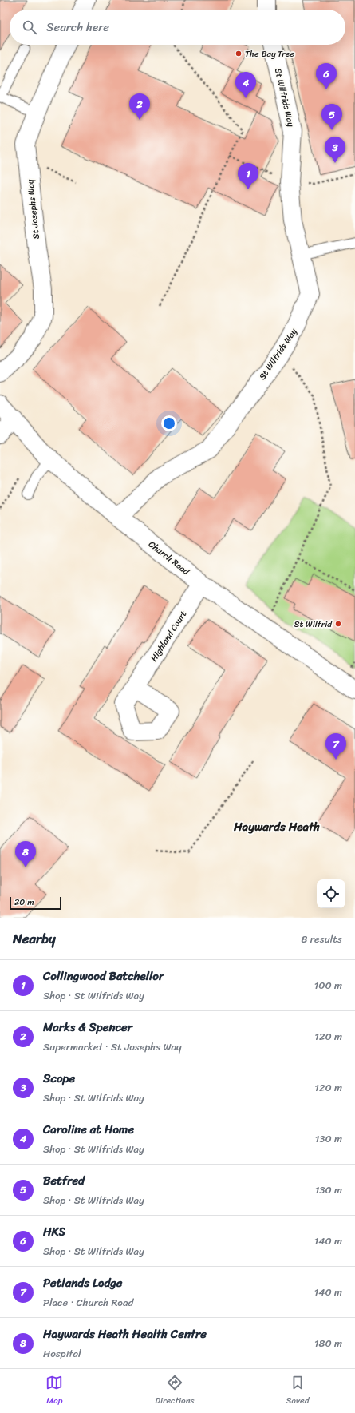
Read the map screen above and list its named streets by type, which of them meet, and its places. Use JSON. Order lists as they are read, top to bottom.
{
  "streets": {
    "street": [
      "St Wilfrids Way",
      "St Josephs Way",
      "Church Road",
      "Highland Court"
    ]
  },
  "crossings": [
    ["St Wilfrids Way", "Church Road"],
    ["Church Road", "Highland Court"]
  ],
  "districts": ["Haywards Heath"],
  "places": ["The Bay Tree", "St Wilfrid"],
  "scale_bar": "20 m",
  "page": {
    "search": "Search here",
    "pins": [
      "6",
      "4",
      "2",
      "5",
      "3",
      "1",
      "7",
      "8"
    ],
    "scale": "20 m",
    "heading": ["Nearby", "8 results"],
    "list": [
      {
        "mark": "1",
        "name": "Collingwood Batchellor",
        "note": "Shop · St Wilfrids Way",
        "value": "100 m"
      },
      {
        "mark": "2",
        "name": "Marks & Spencer",
        "note": "Supermarket · St Josephs Way",
        "value": "120 m"
      },
      {
        "mark": "3",
        "name": "Scope",
        "note": "Shop · St Wilfrids Way",
        "value": "120 m"
      },
      {
        "mark": "4",
        "name": "Caroline at Home",
        "note": "Shop · St Wilfrids Way",
        "value": "130 m"
      },
      {
        "mark": "5",
        "name": "Betfred",
        "note": "Shop · St Wilfrids Way",
        "value": "130 m"
      },
      {
        "mark": "6",
        "name": "HKS",
        "note": "Shop · St Wilfrids Way",
        "value": "140 m"
      },
      {
        "mark": "7",
        "name": "Petlands Lodge",
        "note": "Place · Church Road",
        "value": "140 m"
      },
      {
        "mark": "8",
        "name": "Haywards Heath Health Centre",
        "note": "Hospital",
        "value": "180 m"
      }
    ],
    "nav": ["Map", "Directions", "Saved"]
  }
}
